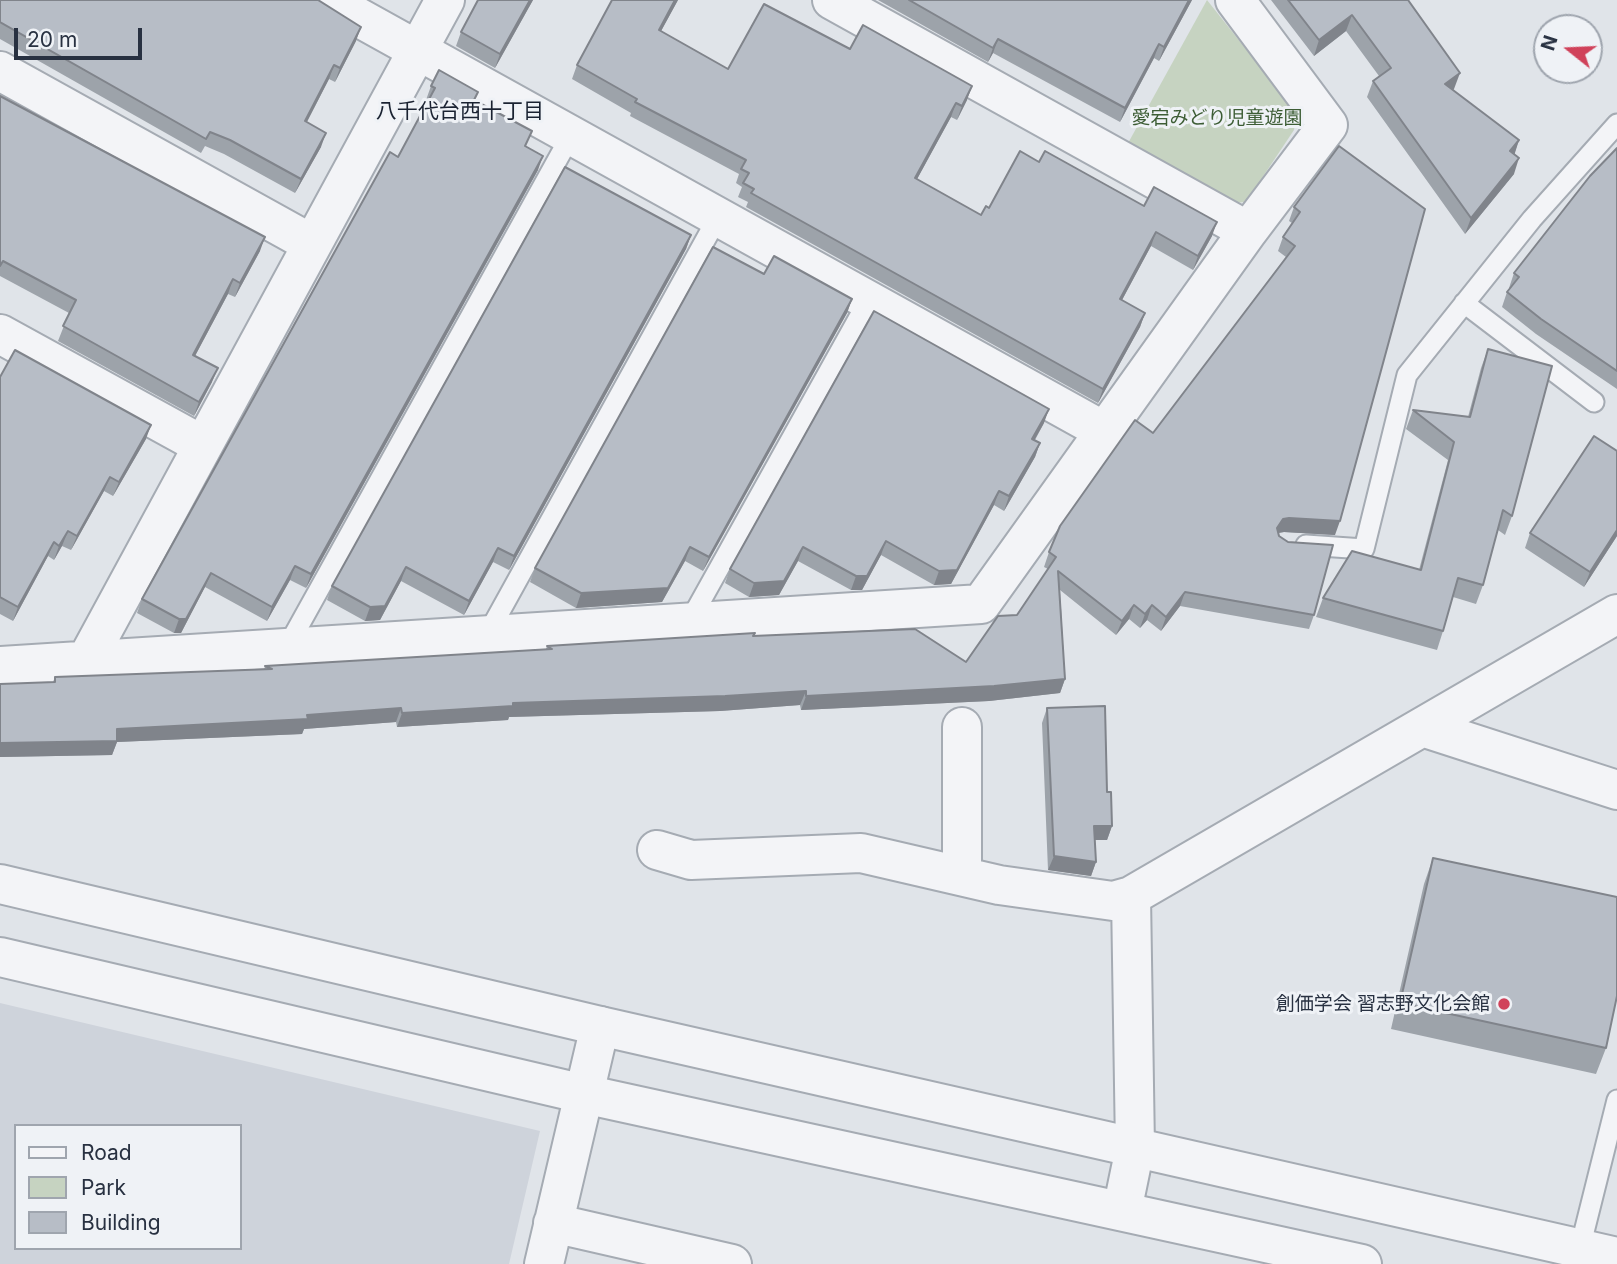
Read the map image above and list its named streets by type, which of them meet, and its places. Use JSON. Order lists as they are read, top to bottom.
{
  "districts": ["八千代台西十丁目"],
  "parks": ["愛宕みどり児童遊園"],
  "places": ["創価学会 習志野文化会館"],
  "legend": ["Road", "Park", "Building"],
  "scale_bar": "20 m",
  "north": "left"
}
